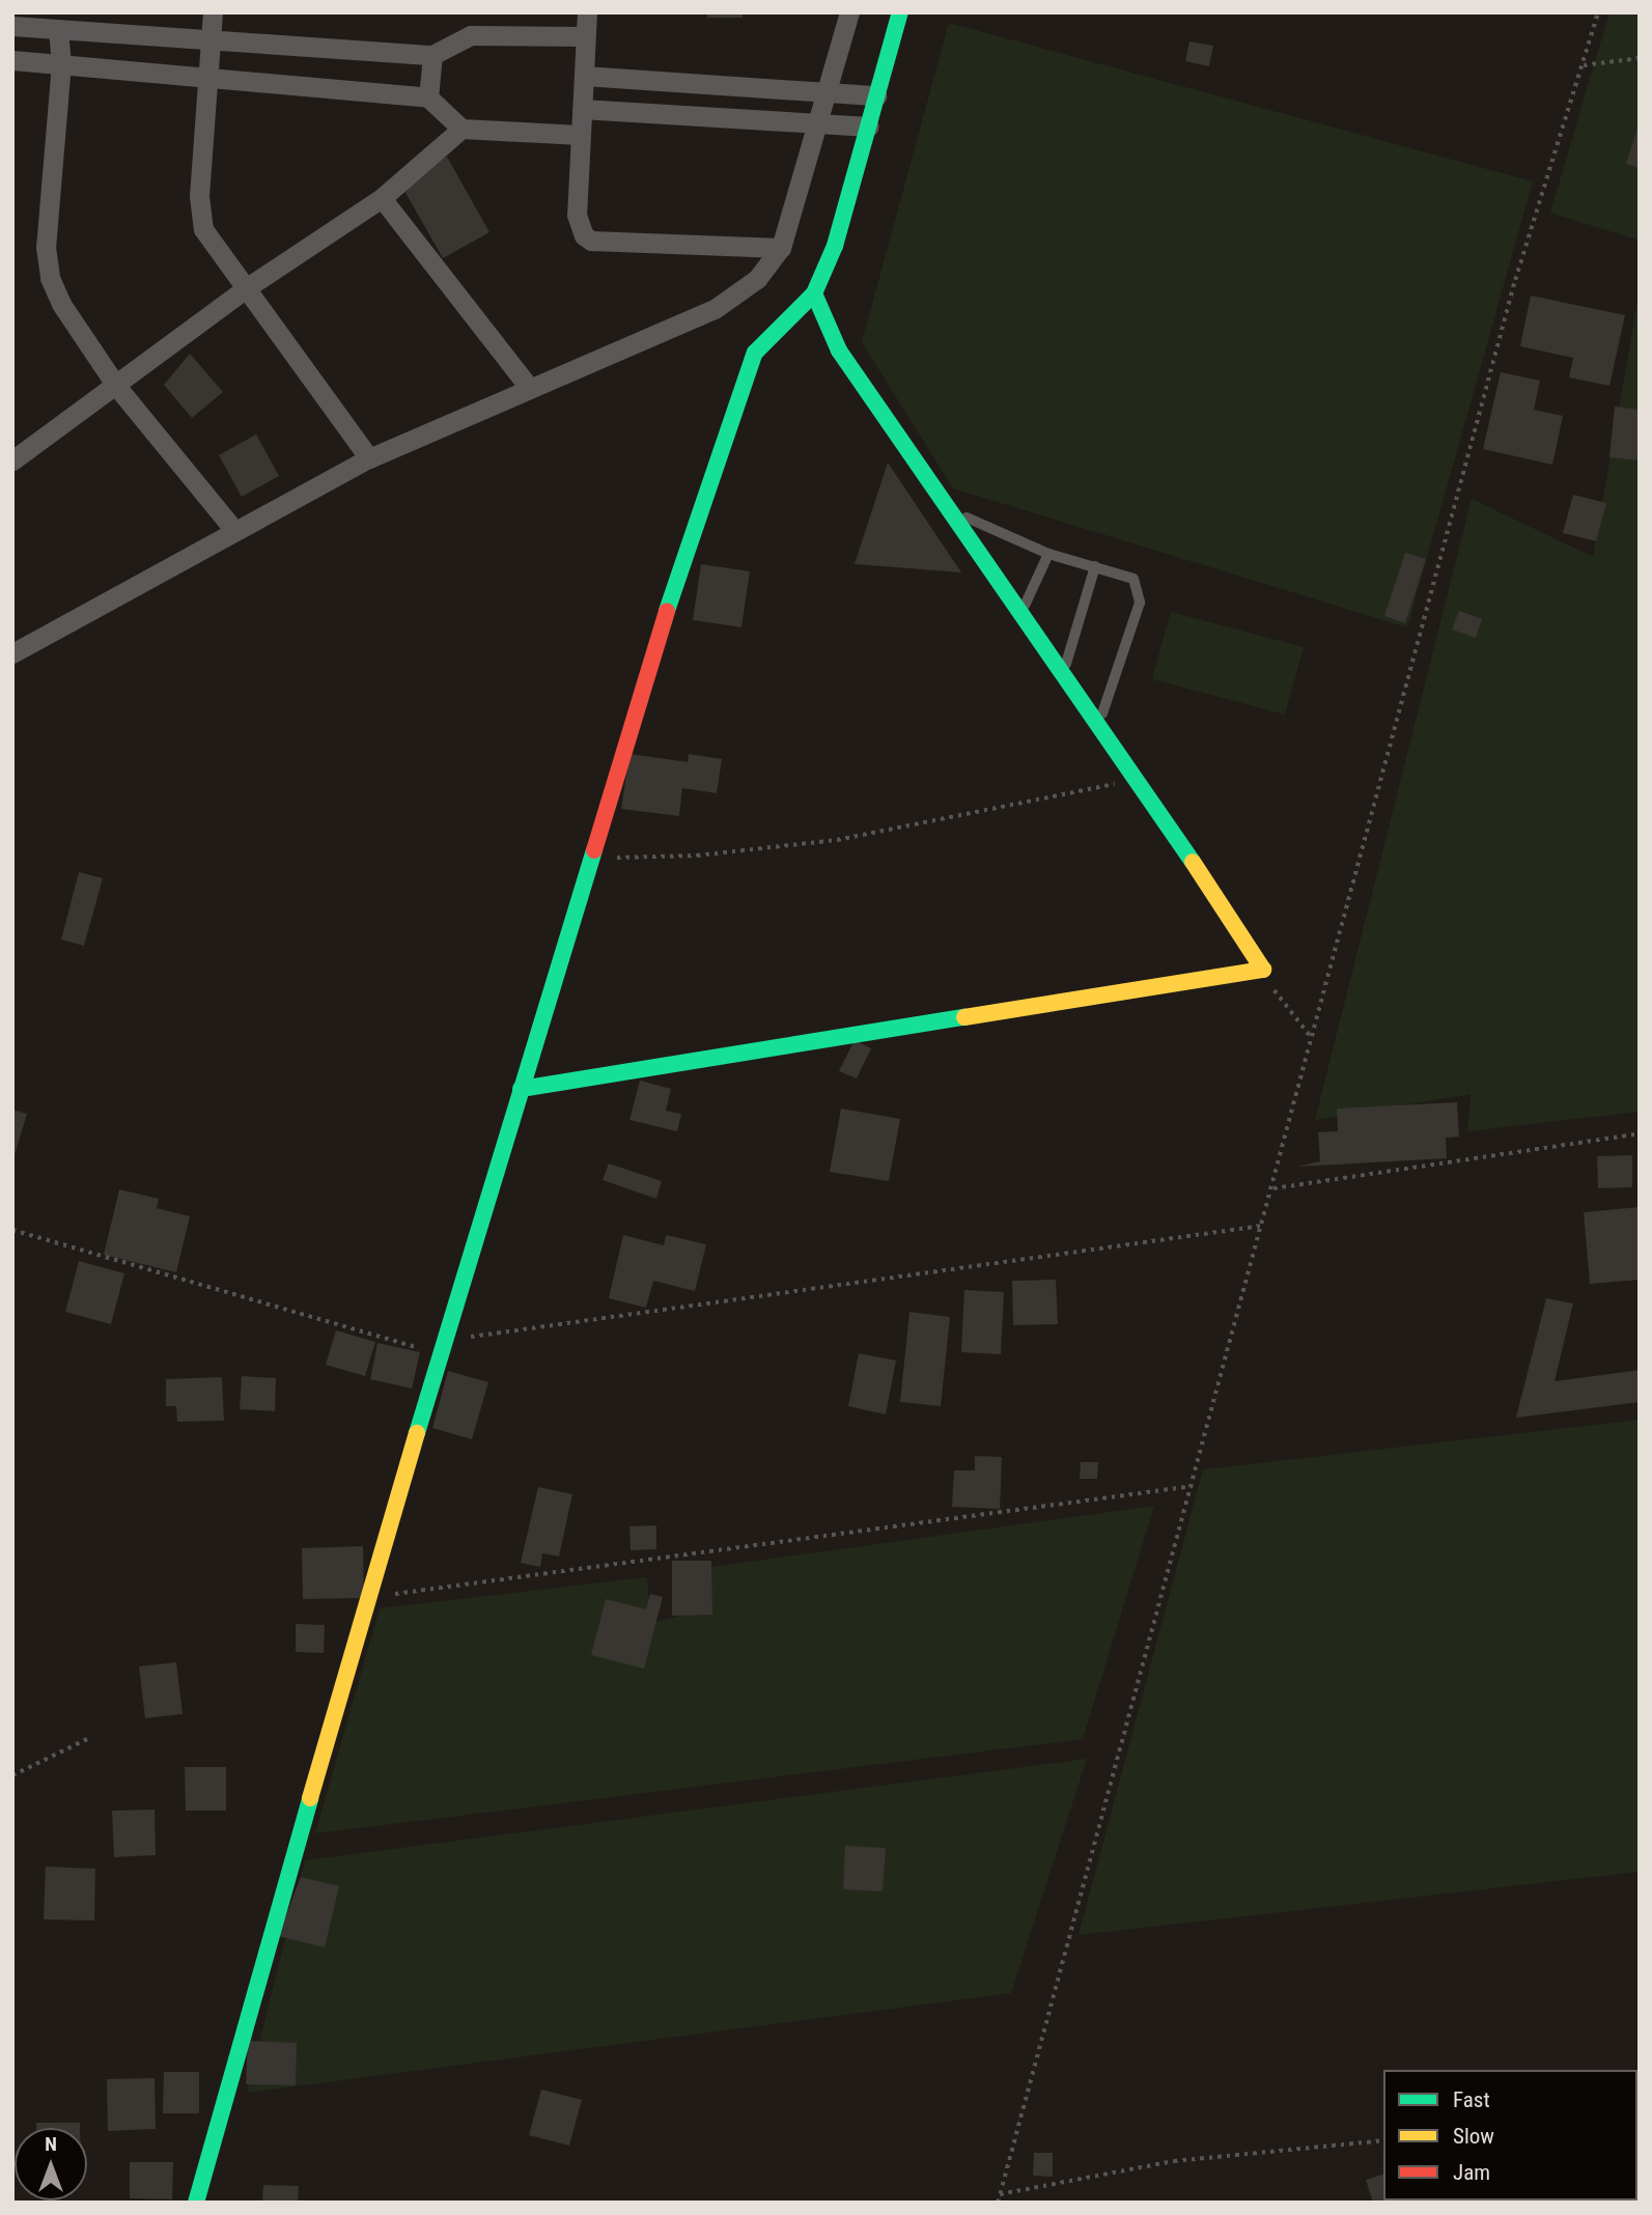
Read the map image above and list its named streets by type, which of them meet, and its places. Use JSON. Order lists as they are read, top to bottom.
{
  "legend": ["Fast", "Slow", "Jam"],
  "north": "top"
}
